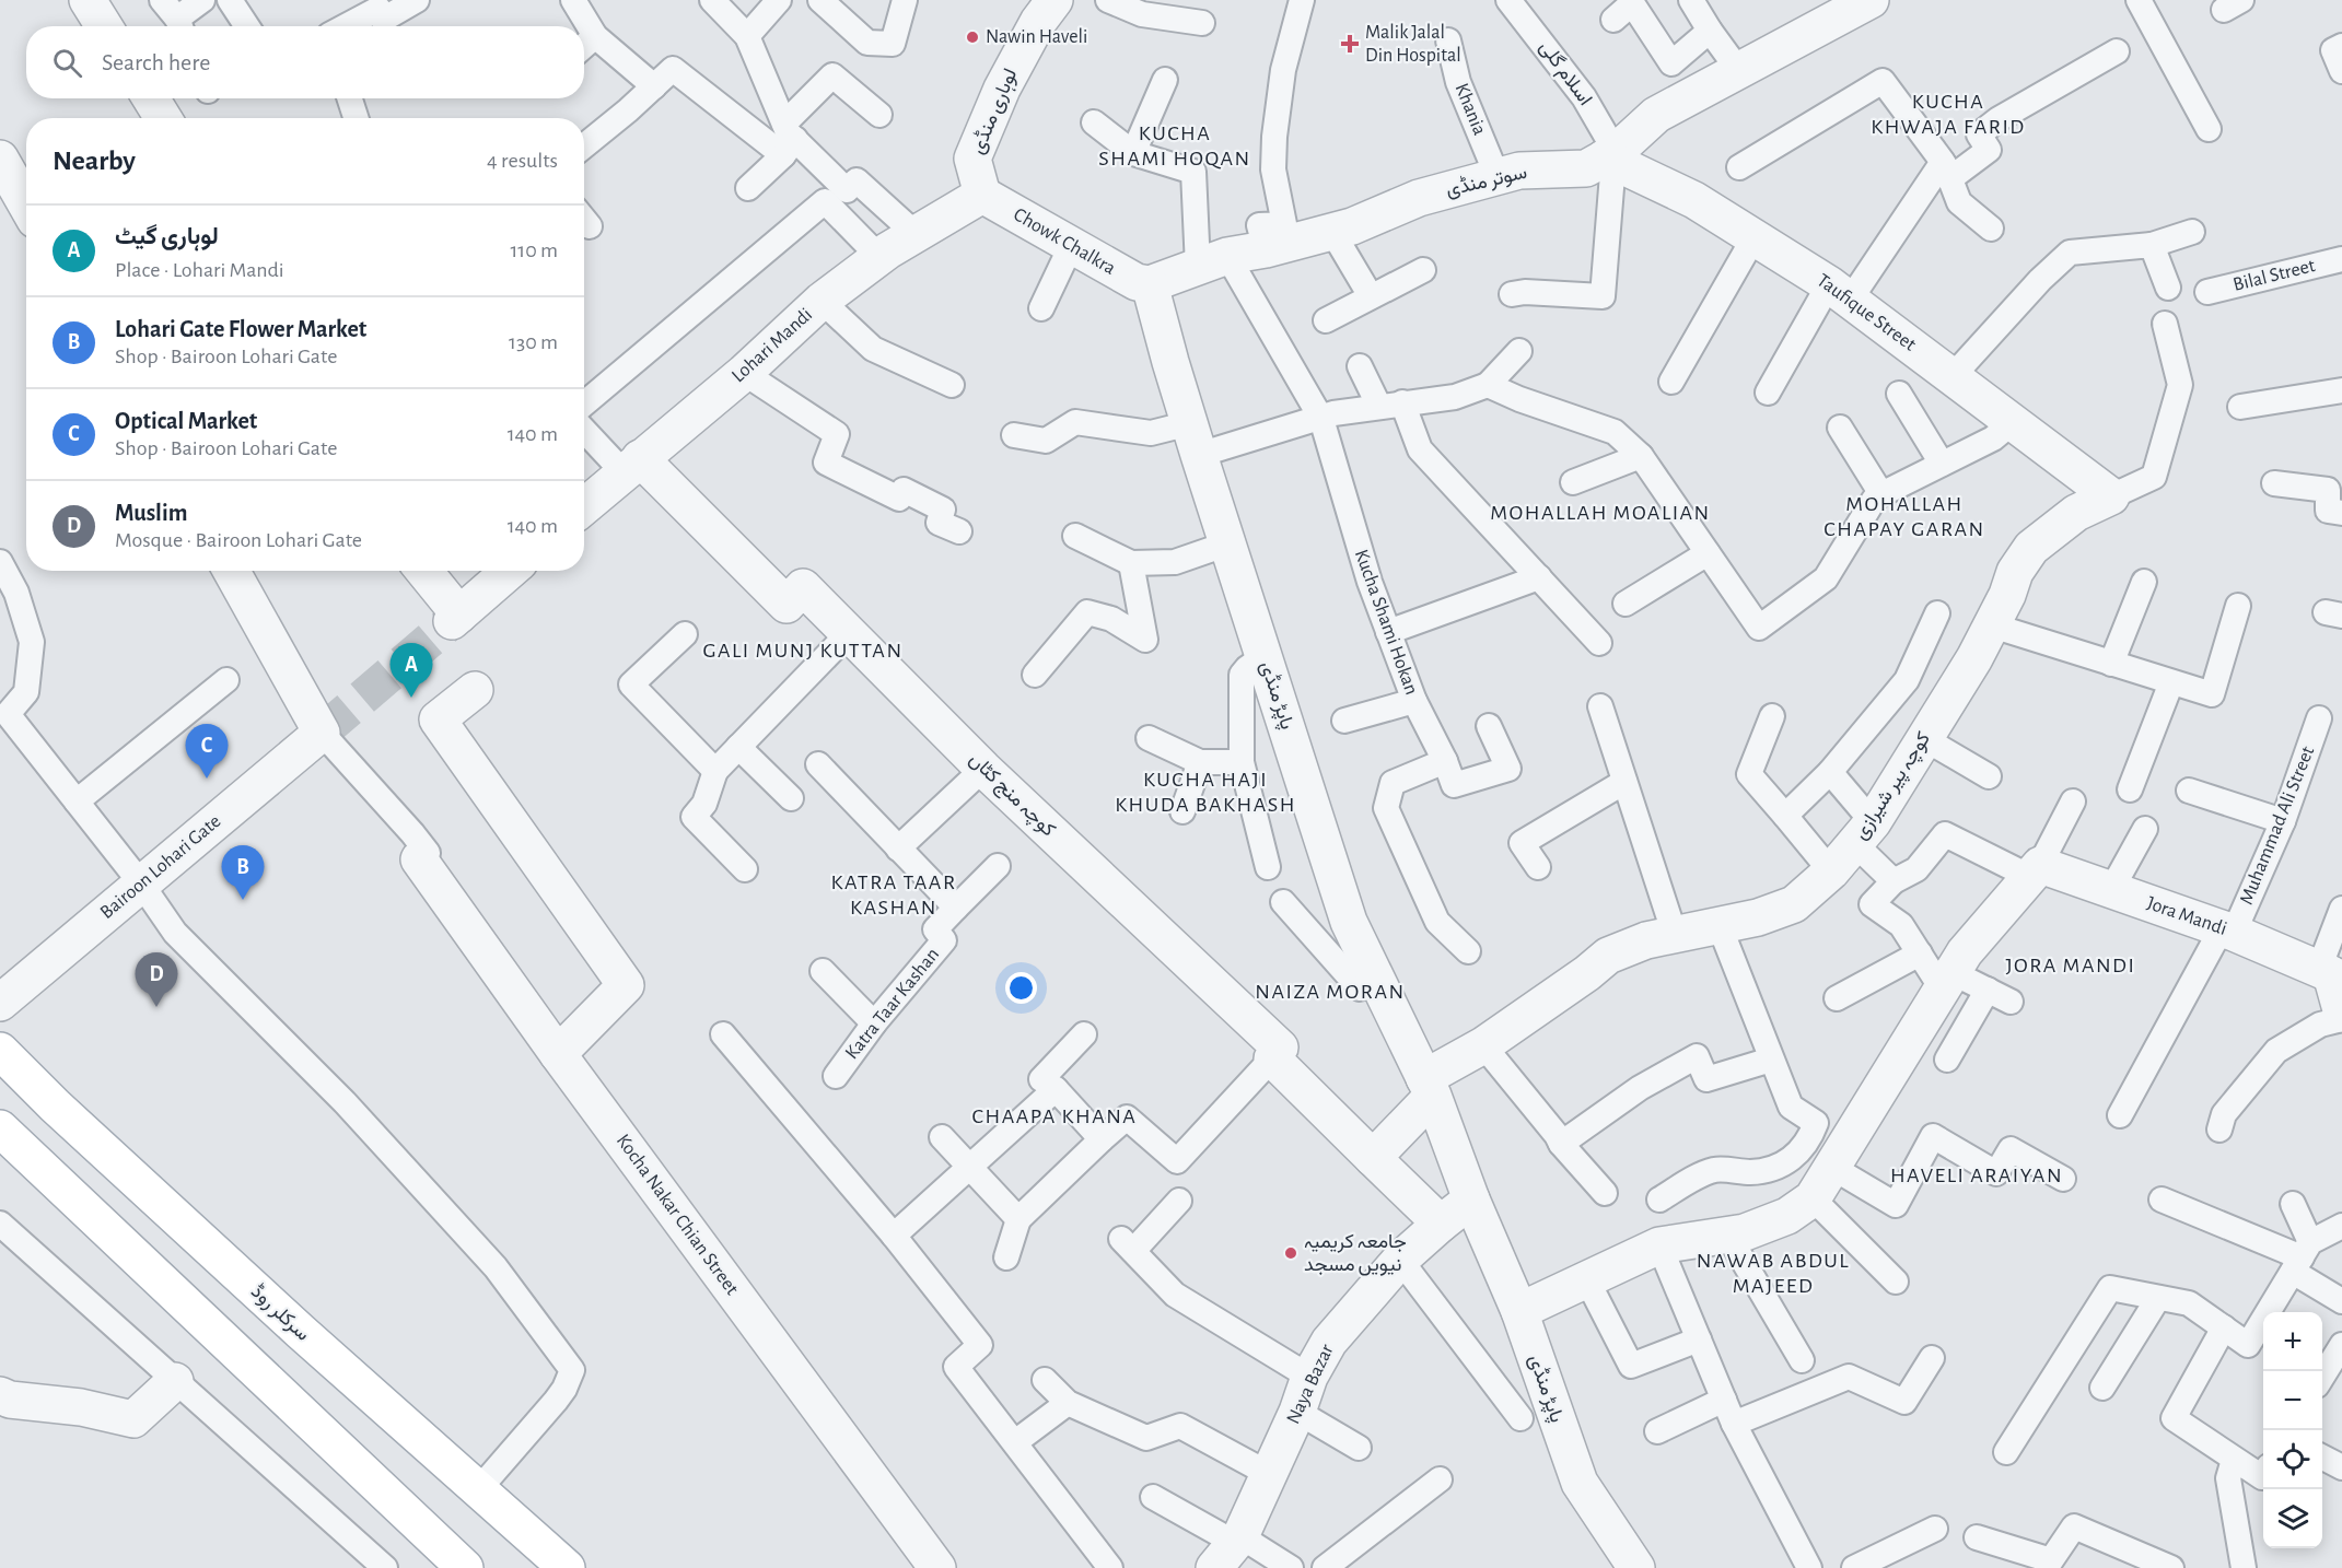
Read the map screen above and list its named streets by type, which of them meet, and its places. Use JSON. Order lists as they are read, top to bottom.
{
  "streets": {
    "main road": ["سرکلر روڈ"],
    "street": [
      "لوہاری منڈی",
      "سوتر منڈی",
      "Chowk Chalkra",
      "Taufique Street",
      "Lohari Mandi",
      "پاپڑ منڈی",
      "کوچہ پیر شیرازی",
      "کوچہ منج کٹاں",
      "Bairoon Lohari Gate",
      "Jora Mandi",
      "Kocha Nakar Chian Street",
      "Naya Bazar"
    ],
    "lane": [
      "اسلام گلی",
      "Khania",
      "Bilal Street",
      "Kucha Shami Hokan",
      "Muhammad Ali Street",
      "Katra Taar Kashan"
    ]
  },
  "crossings": [
    ["اسلام گلی", "سوتر منڈی"],
    ["اسلام گلی", "Taufique Street"],
    ["Khania", "سوتر منڈی"],
    ["لوہاری منڈی", "Chowk Chalkra"],
    ["لوہاری منڈی", "Lohari Mandi"],
    ["سوتر منڈی", "Chowk Chalkra"],
    ["سوتر منڈی", "Taufique Street"],
    ["سوتر منڈی", "Kucha Shami Hokan"],
    ["سوتر منڈی", "پاپڑ منڈی"],
    ["Chowk Chalkra", "Lohari Mandi"],
    ["Chowk Chalkra", "پاپڑ منڈی"],
    ["Taufique Street", "کوچہ پیر شیرازی"],
    ["Lohari Mandi", "کوچہ منج کٹاں"],
    ["پاپڑ منڈی", "کوچہ پیر شیرازی"],
    ["پاپڑ منڈی", "Naya Bazar"],
    ["Muhammad Ali Street", "Jora Mandi"]
  ],
  "districts": [
    "KUCHA KHWAJA FARID",
    "KUCHA SHAMI HOQAN",
    "MOHALLAH CHAPAY GARAN",
    "MOHALLAH MOALIAN",
    "GALI MUNJ KUTTAN",
    "KUCHA HAJI KHUDA BAKHASH",
    "KATRA TAAR KASHAN",
    "JORA MANDI",
    "NAIZA MORAN",
    "CHAAPA KHANA",
    "HAVELI ARAIYAN",
    "NAWAB ABDUL MAJEED"
  ],
  "places": {
    "other": ["Nawin Haveli", "جامعہ کریمیہ نیویں مسجد"],
    "health": ["Malik Jalal Din Hospital"]
  },
  "page": {
    "search": "Search here",
    "heading": ["Nearby", "4 results"],
    "list": [
      {
        "mark": "A",
        "name": "لوہاری گیٹ",
        "note": "Place · Lohari Mandi",
        "value": "110 m"
      },
      {
        "mark": "B",
        "name": "Lohari Gate Flower Market",
        "note": "Shop · Bairoon Lohari Gate",
        "value": "130 m"
      },
      {
        "mark": "C",
        "name": "Optical Market",
        "note": "Shop · Bairoon Lohari Gate",
        "value": "140 m"
      },
      {
        "mark": "D",
        "name": "Muslim",
        "note": "Mosque · Bairoon Lohari Gate",
        "value": "140 m"
      }
    ],
    "pins": [
      "A",
      "C",
      "B",
      "D"
    ],
    "map_buttons": ["+", "−"]
  }
}
